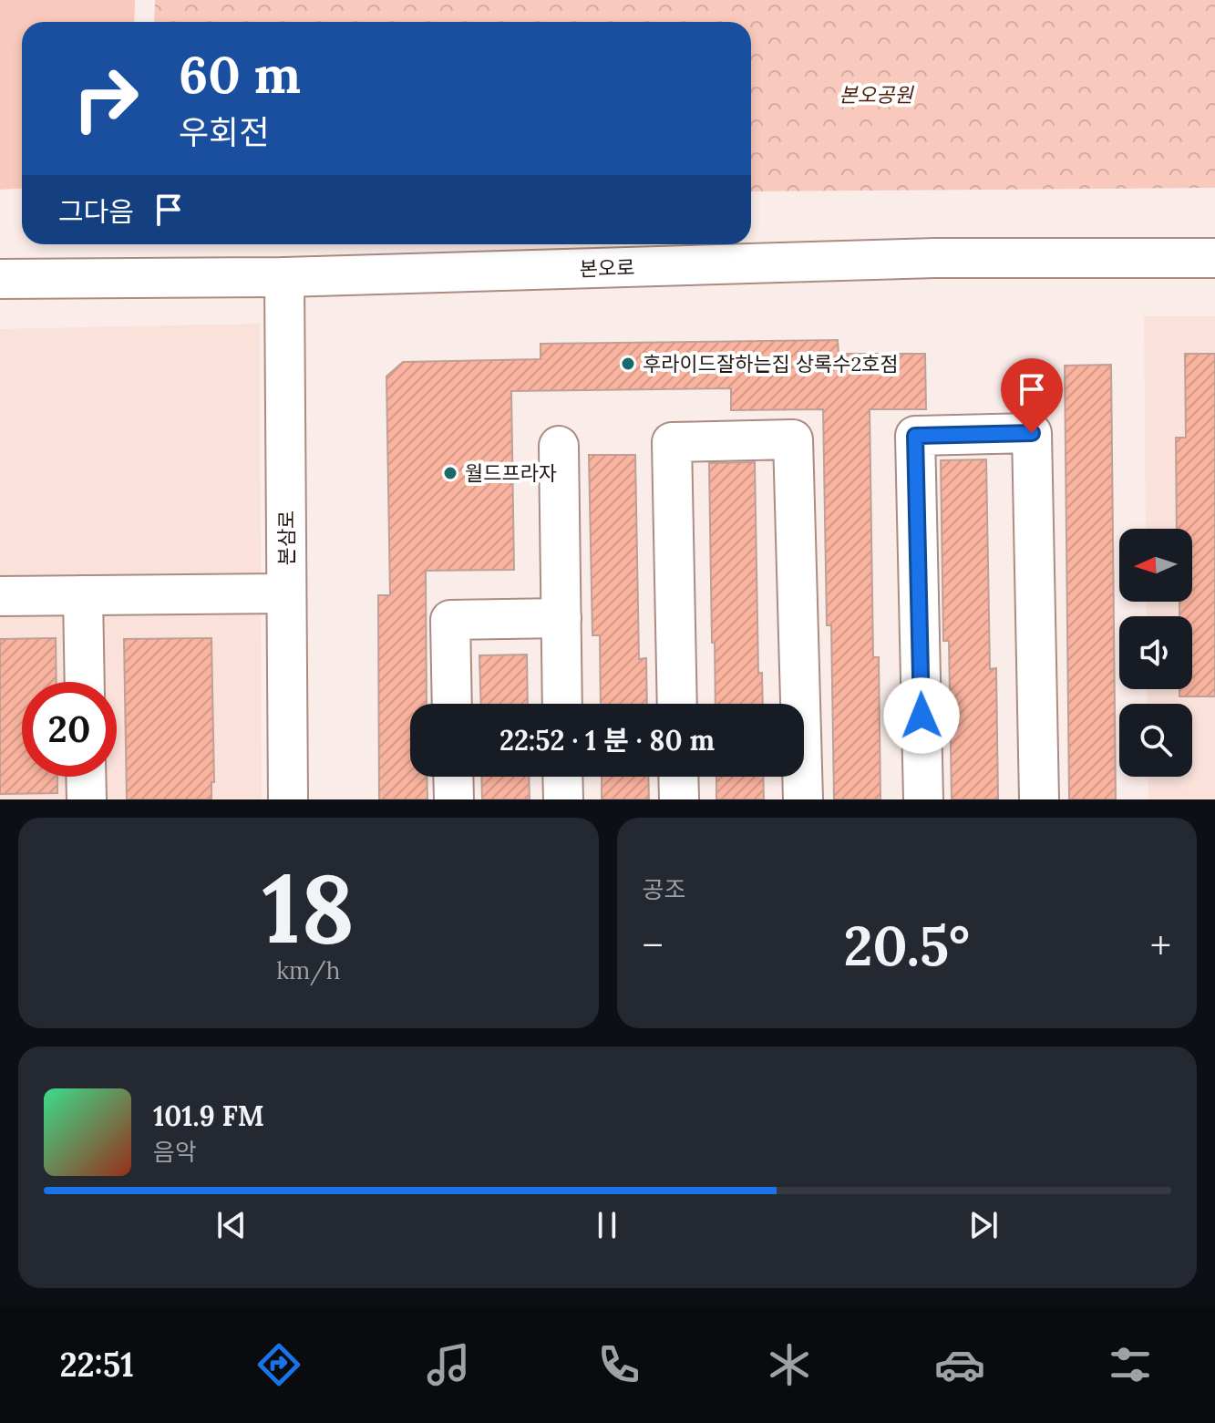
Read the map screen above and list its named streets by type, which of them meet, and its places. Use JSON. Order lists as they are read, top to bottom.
{
  "streets": {
    "street": ["본오로", "본삼로"]
  },
  "crossings": [
    ["본오로", "본삼로"]
  ],
  "parks": ["본오공원"],
  "places": ["후라이드잘하는집 상록수2호점", "월드프라자"],
  "north": "left",
  "page": {
    "turn": ["60 m", "우회전"],
    "then": "그다음",
    "limit": "20",
    "trip": "22:52 · 1 분 · 80 m",
    "tile": [
      ["18", "km/h"],
      "공조"
    ],
    "heat": ["−", "20.5°", "+"],
    "song": ["101.9 FM", "음악"],
    "tabs": "22:51"
  }
}
